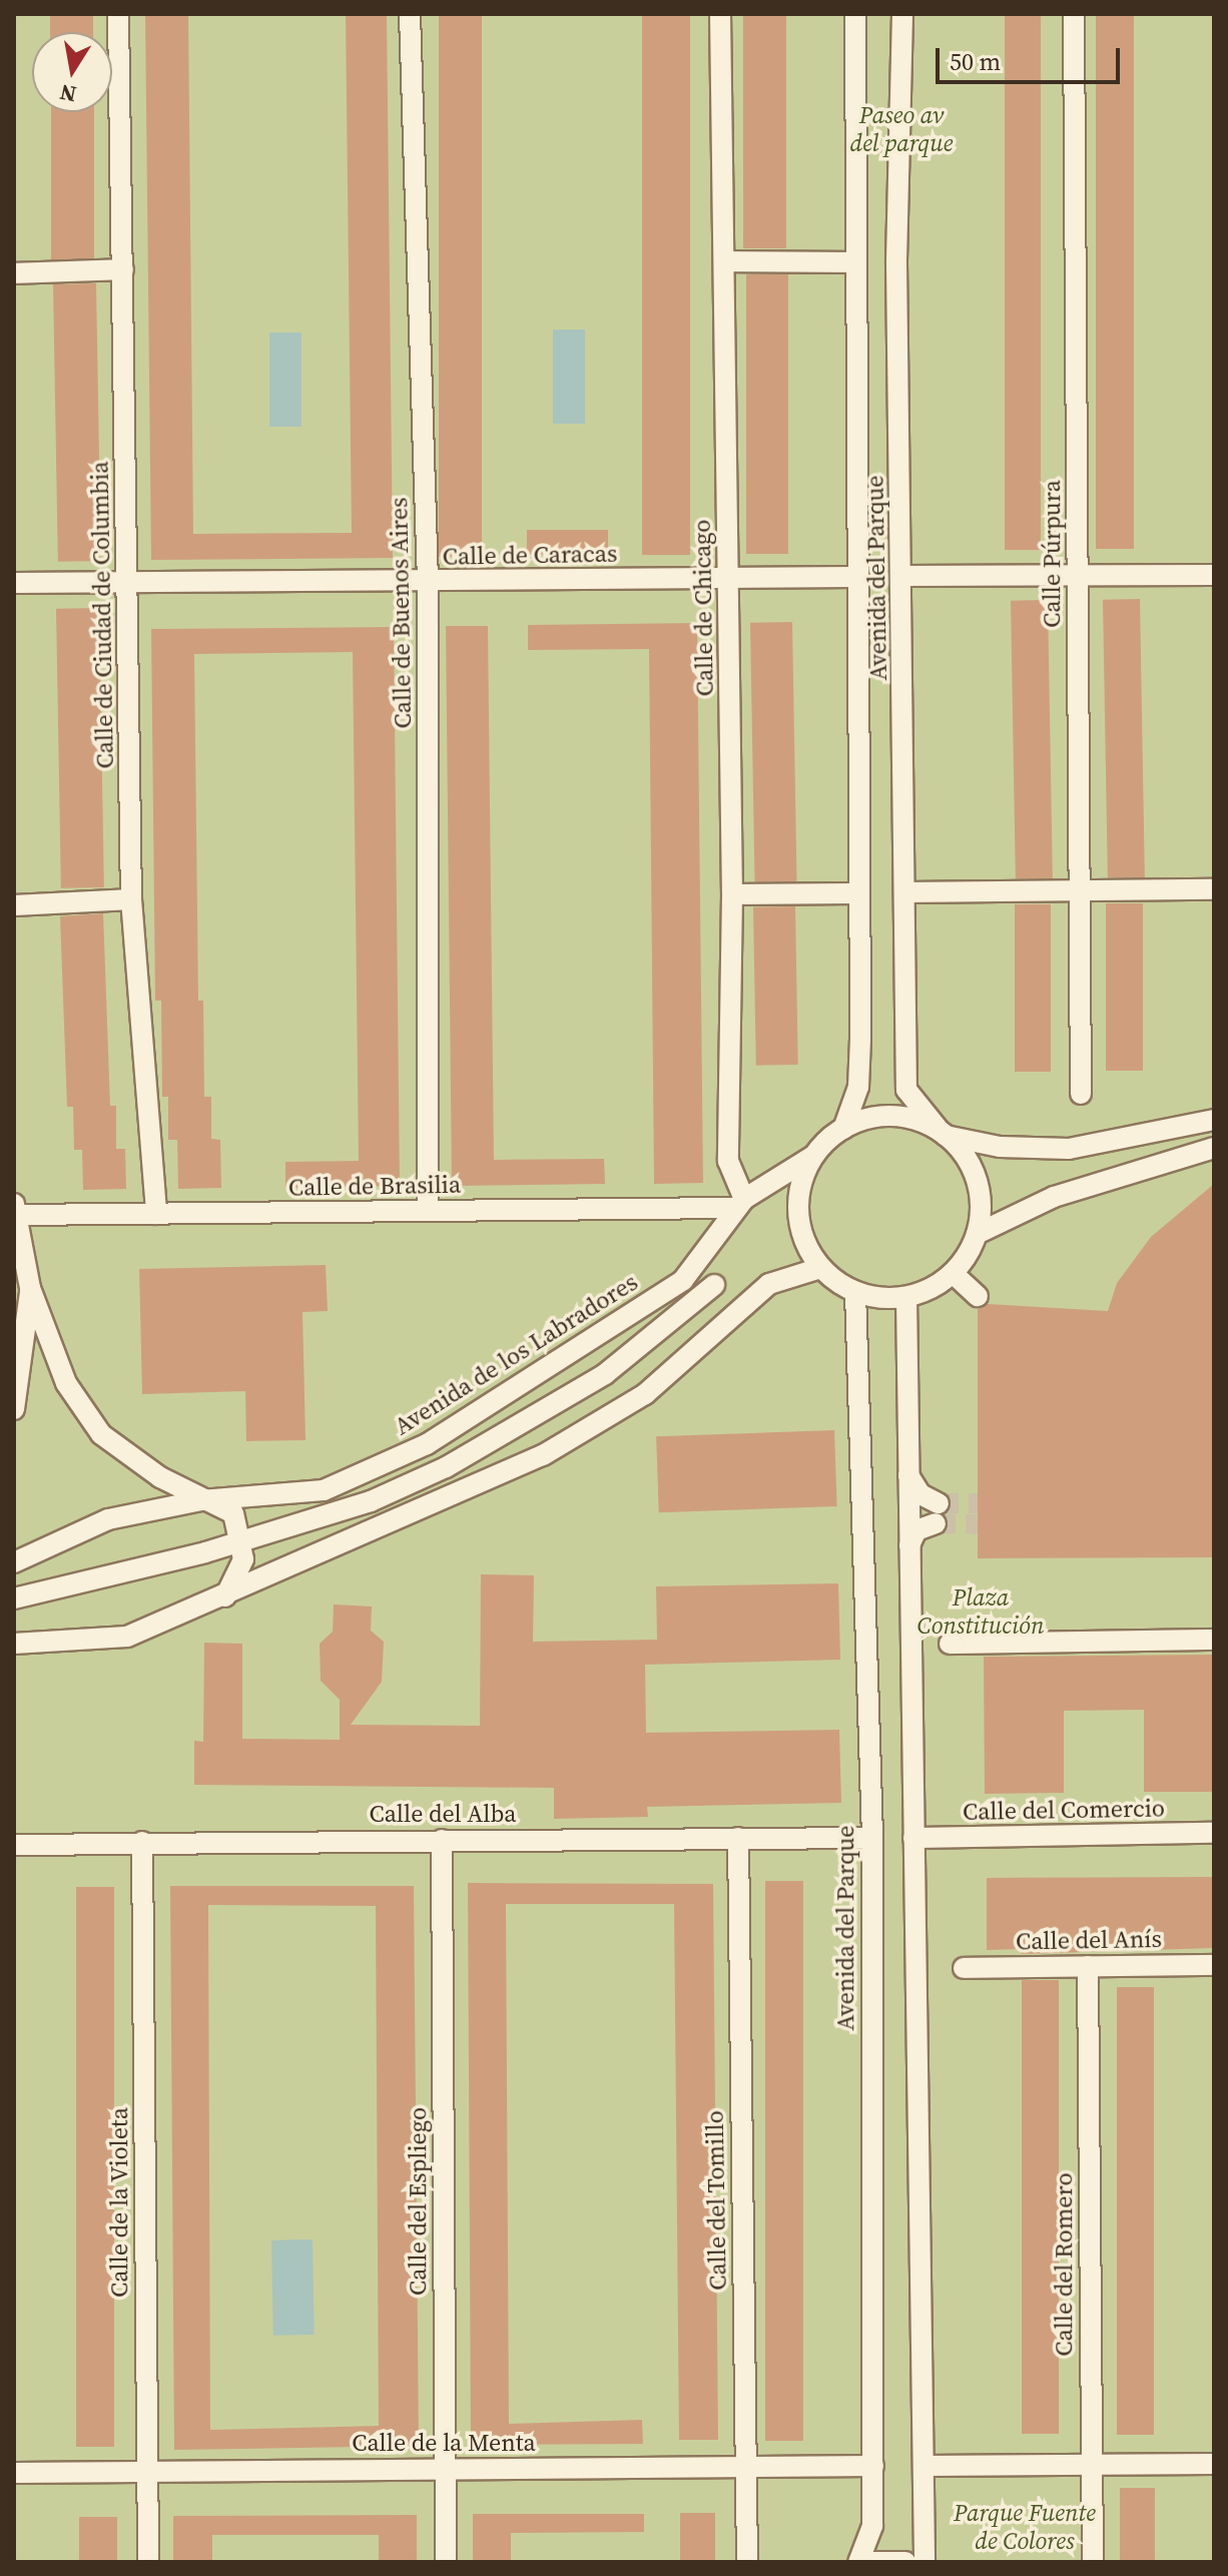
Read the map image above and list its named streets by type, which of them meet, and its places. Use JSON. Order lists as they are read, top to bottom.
{
  "streets": {
    "street": [
      "Calle Púrpura",
      "Calle de Caracas",
      "Avenida del Parque",
      "Calle de Chicago",
      "Calle de Buenos Aires",
      "Calle de Ciudad de Columbia",
      "Calle de Brasilia",
      "Avenida de los Labradores",
      "Calle del Comercio",
      "Calle del Alba",
      "Calle del Anís",
      "Calle del Tomillo",
      "Calle del Espliego",
      "Calle de la Violeta",
      "Calle del Romero",
      "Calle de la Menta"
    ]
  },
  "crossings": [
    ["Calle de Caracas", "Avenida del Parque"],
    ["Calle de Caracas", "Calle de Chicago"],
    ["Calle de Caracas", "Calle de Buenos Aires"],
    ["Calle de Caracas", "Calle de Ciudad de Columbia"],
    ["Avenida del Parque", "Avenida de los Labradores"],
    ["Avenida del Parque", "Calle del Alba"],
    ["Avenida del Parque", "Calle de la Menta"],
    ["Calle de Chicago", "Calle de Brasilia"],
    ["Calle de Chicago", "Avenida de los Labradores"],
    ["Calle de Buenos Aires", "Calle de Brasilia"],
    ["Calle de Ciudad de Columbia", "Calle de Brasilia"],
    ["Calle de Brasilia", "Avenida de los Labradores"],
    ["Calle del Alba", "Calle del Tomillo"],
    ["Calle del Alba", "Calle del Espliego"],
    ["Calle del Alba", "Calle de la Violeta"],
    ["Calle del Anís", "Calle del Romero"],
    ["Calle del Tomillo", "Calle de la Menta"],
    ["Calle del Espliego", "Calle de la Menta"],
    ["Calle de la Violeta", "Calle de la Menta"]
  ],
  "parks": ["Paseo av del parque", "Plaza Constitución", "Parque Fuente de Colores"],
  "scale_bar": "50 m",
  "north": "bottom"
}
